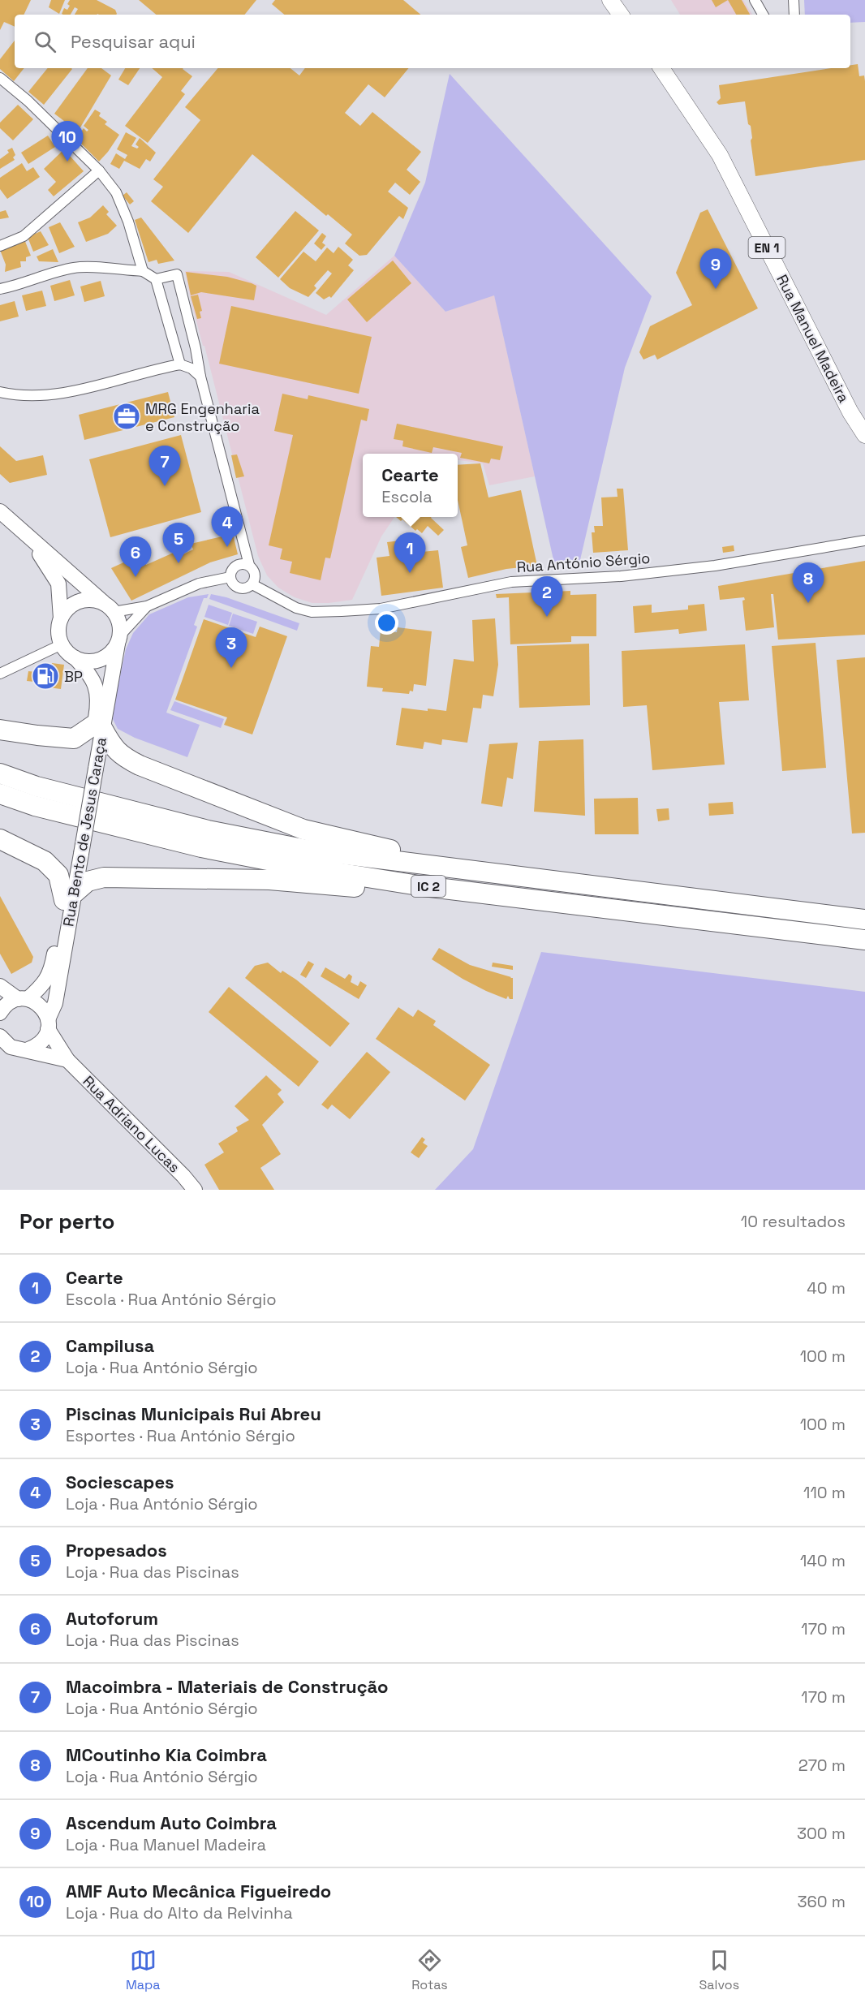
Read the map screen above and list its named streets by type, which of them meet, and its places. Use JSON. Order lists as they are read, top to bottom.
{
  "streets": {
    "highway": ["IC 2"],
    "main road": [
      "EN 1",
      "Rua Manuel Madeira",
      "Rua Bento de Jesus Caraça",
      "Rua Adriano Lucas"
    ],
    "street": ["Rua António Sérgio"]
  },
  "crossings": [
    ["Rua Bento de Jesus Caraça", "Rua Adriano Lucas"]
  ],
  "places": {
    "office": ["MRG Engenharia e Construção"],
    "fuel station": ["BP"]
  },
  "page": {
    "search": "Pesquisar aqui",
    "pins": [
      "10",
      "9",
      "7",
      "4",
      "5",
      "1",
      "6",
      "8",
      "2",
      "3"
    ],
    "popup": ["Cearte", "Escola"],
    "heading": ["Por perto", "10 resultados"],
    "list": [
      {
        "mark": "1",
        "name": "Cearte",
        "note": "Escola · Rua António Sérgio",
        "value": "40 m"
      },
      {
        "mark": "2",
        "name": "Campilusa",
        "note": "Loja · Rua António Sérgio",
        "value": "100 m"
      },
      {
        "mark": "3",
        "name": "Piscinas Municipais Rui Abreu",
        "note": "Esportes · Rua António Sérgio",
        "value": "100 m"
      },
      {
        "mark": "4",
        "name": "Sociescapes",
        "note": "Loja · Rua António Sérgio",
        "value": "110 m"
      },
      {
        "mark": "5",
        "name": "Propesados",
        "note": "Loja · Rua das Piscinas",
        "value": "140 m"
      },
      {
        "mark": "6",
        "name": "Autoforum",
        "note": "Loja · Rua das Piscinas",
        "value": "170 m"
      },
      {
        "mark": "7",
        "name": "Macoimbra - Materiais de Construção",
        "note": "Loja · Rua António Sérgio",
        "value": "170 m"
      },
      {
        "mark": "8",
        "name": "MCoutinho Kia Coimbra",
        "note": "Loja · Rua António Sérgio",
        "value": "270 m"
      },
      {
        "mark": "9",
        "name": "Ascendum Auto Coimbra",
        "note": "Loja · Rua Manuel Madeira",
        "value": "300 m"
      },
      {
        "mark": "10",
        "name": "AMF Auto Mecânica Figueiredo",
        "note": "Loja · Rua do Alto da Relvinha",
        "value": "360 m"
      }
    ],
    "nav": ["Mapa", "Rotas", "Salvos"]
  }
}
